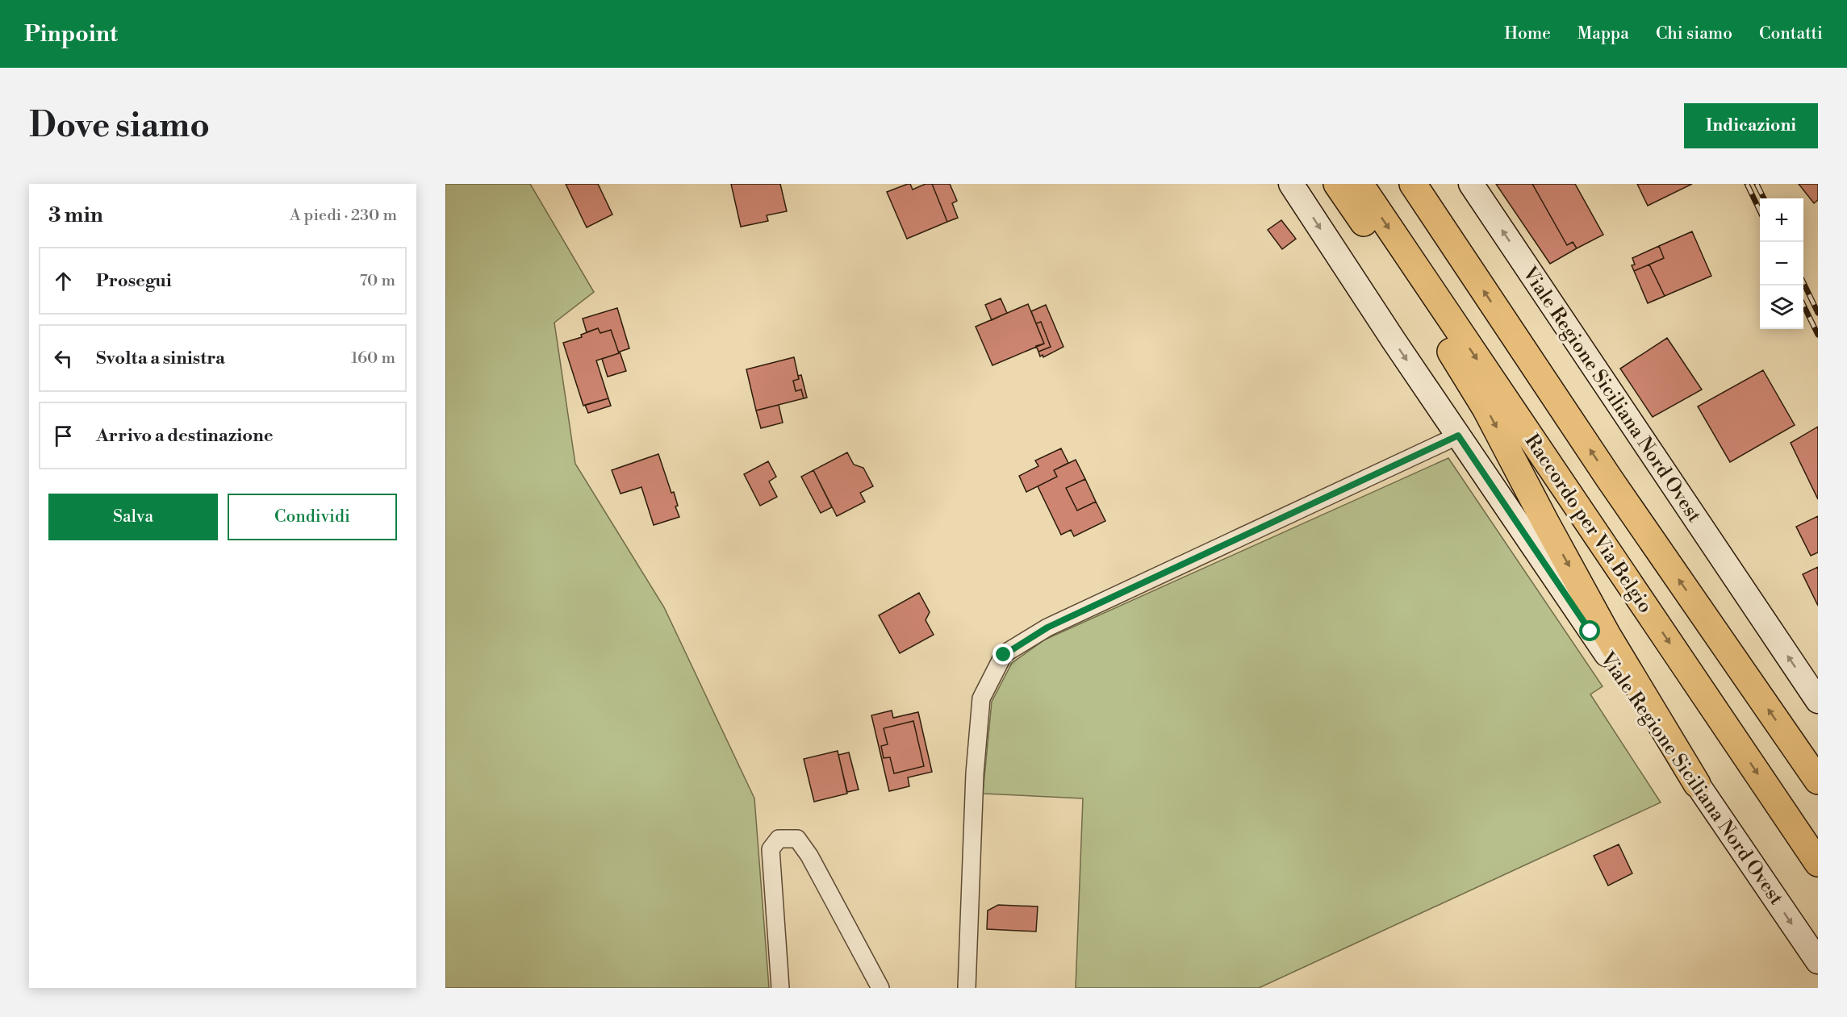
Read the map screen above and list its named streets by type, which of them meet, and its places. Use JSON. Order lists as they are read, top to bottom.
{
  "streets": {
    "highway": ["Raccordo per Via Belgio"],
    "street": ["Viale Regione Siciliana Nord Ovest"]
  },
  "page": {
    "header": "Pinpoint",
    "nav": [
      "Home",
      "Mappa",
      "Chi siamo",
      "Contatti"
    ],
    "buttons": [
      "Indicazioni",
      ["Salva", "Condividi"]
    ],
    "title": "Dove siamo",
    "heading": ["3 min", "A piedi · 230 m"],
    "map_buttons": ["+", "−"],
    "list": [
      ["Prosegui", "70 m"],
      ["Svolta a sinistra", "160 m"],
      "Arrivo a destinazione"
    ]
  }
}
